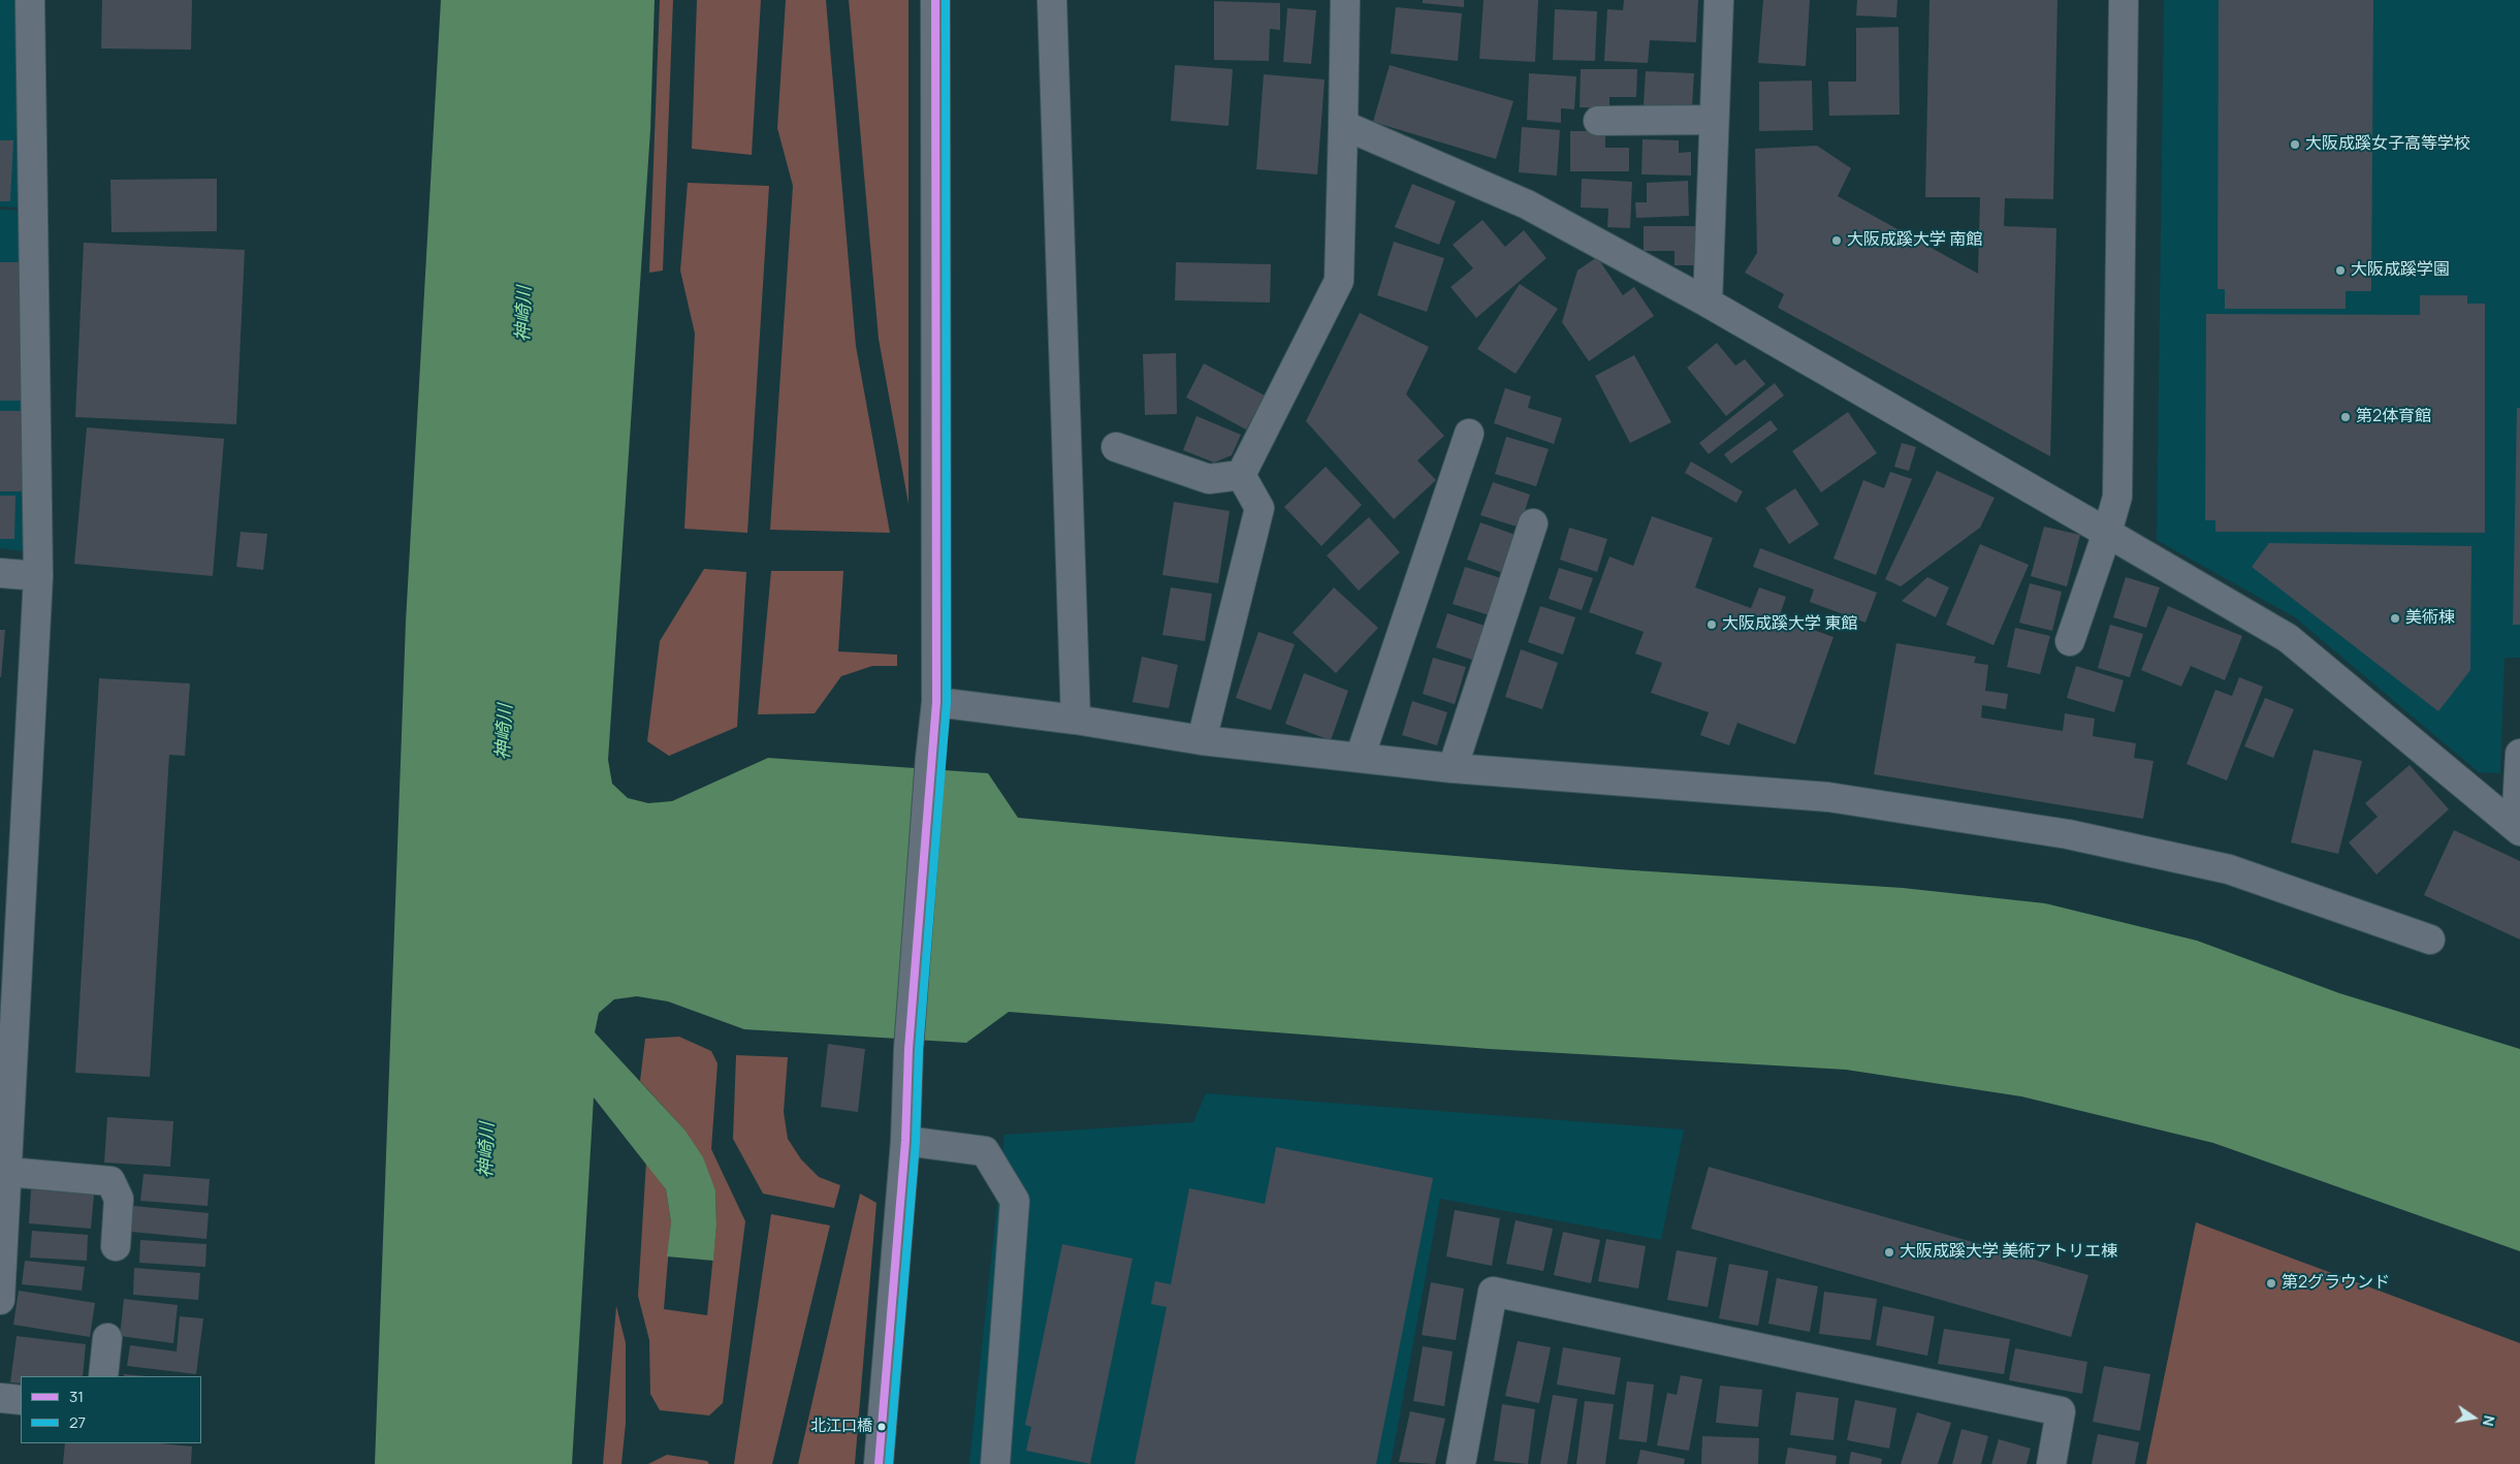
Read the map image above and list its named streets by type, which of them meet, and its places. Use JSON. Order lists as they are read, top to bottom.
{
  "water": ["神崎川"],
  "places": [
    "大阪成蹊女子高等学校",
    "大阪成蹊大学 南館",
    "大阪成蹊学園",
    "第2体育館",
    "美術棟",
    "大阪成蹊大学 東館",
    "大阪成蹊大学 美術アトリエ棟",
    "第2グラウンド",
    "北江口橋"
  ],
  "lines": ["transit line 31", "transit line 27"],
  "legend": ["31", "27"],
  "north": "right"
}
